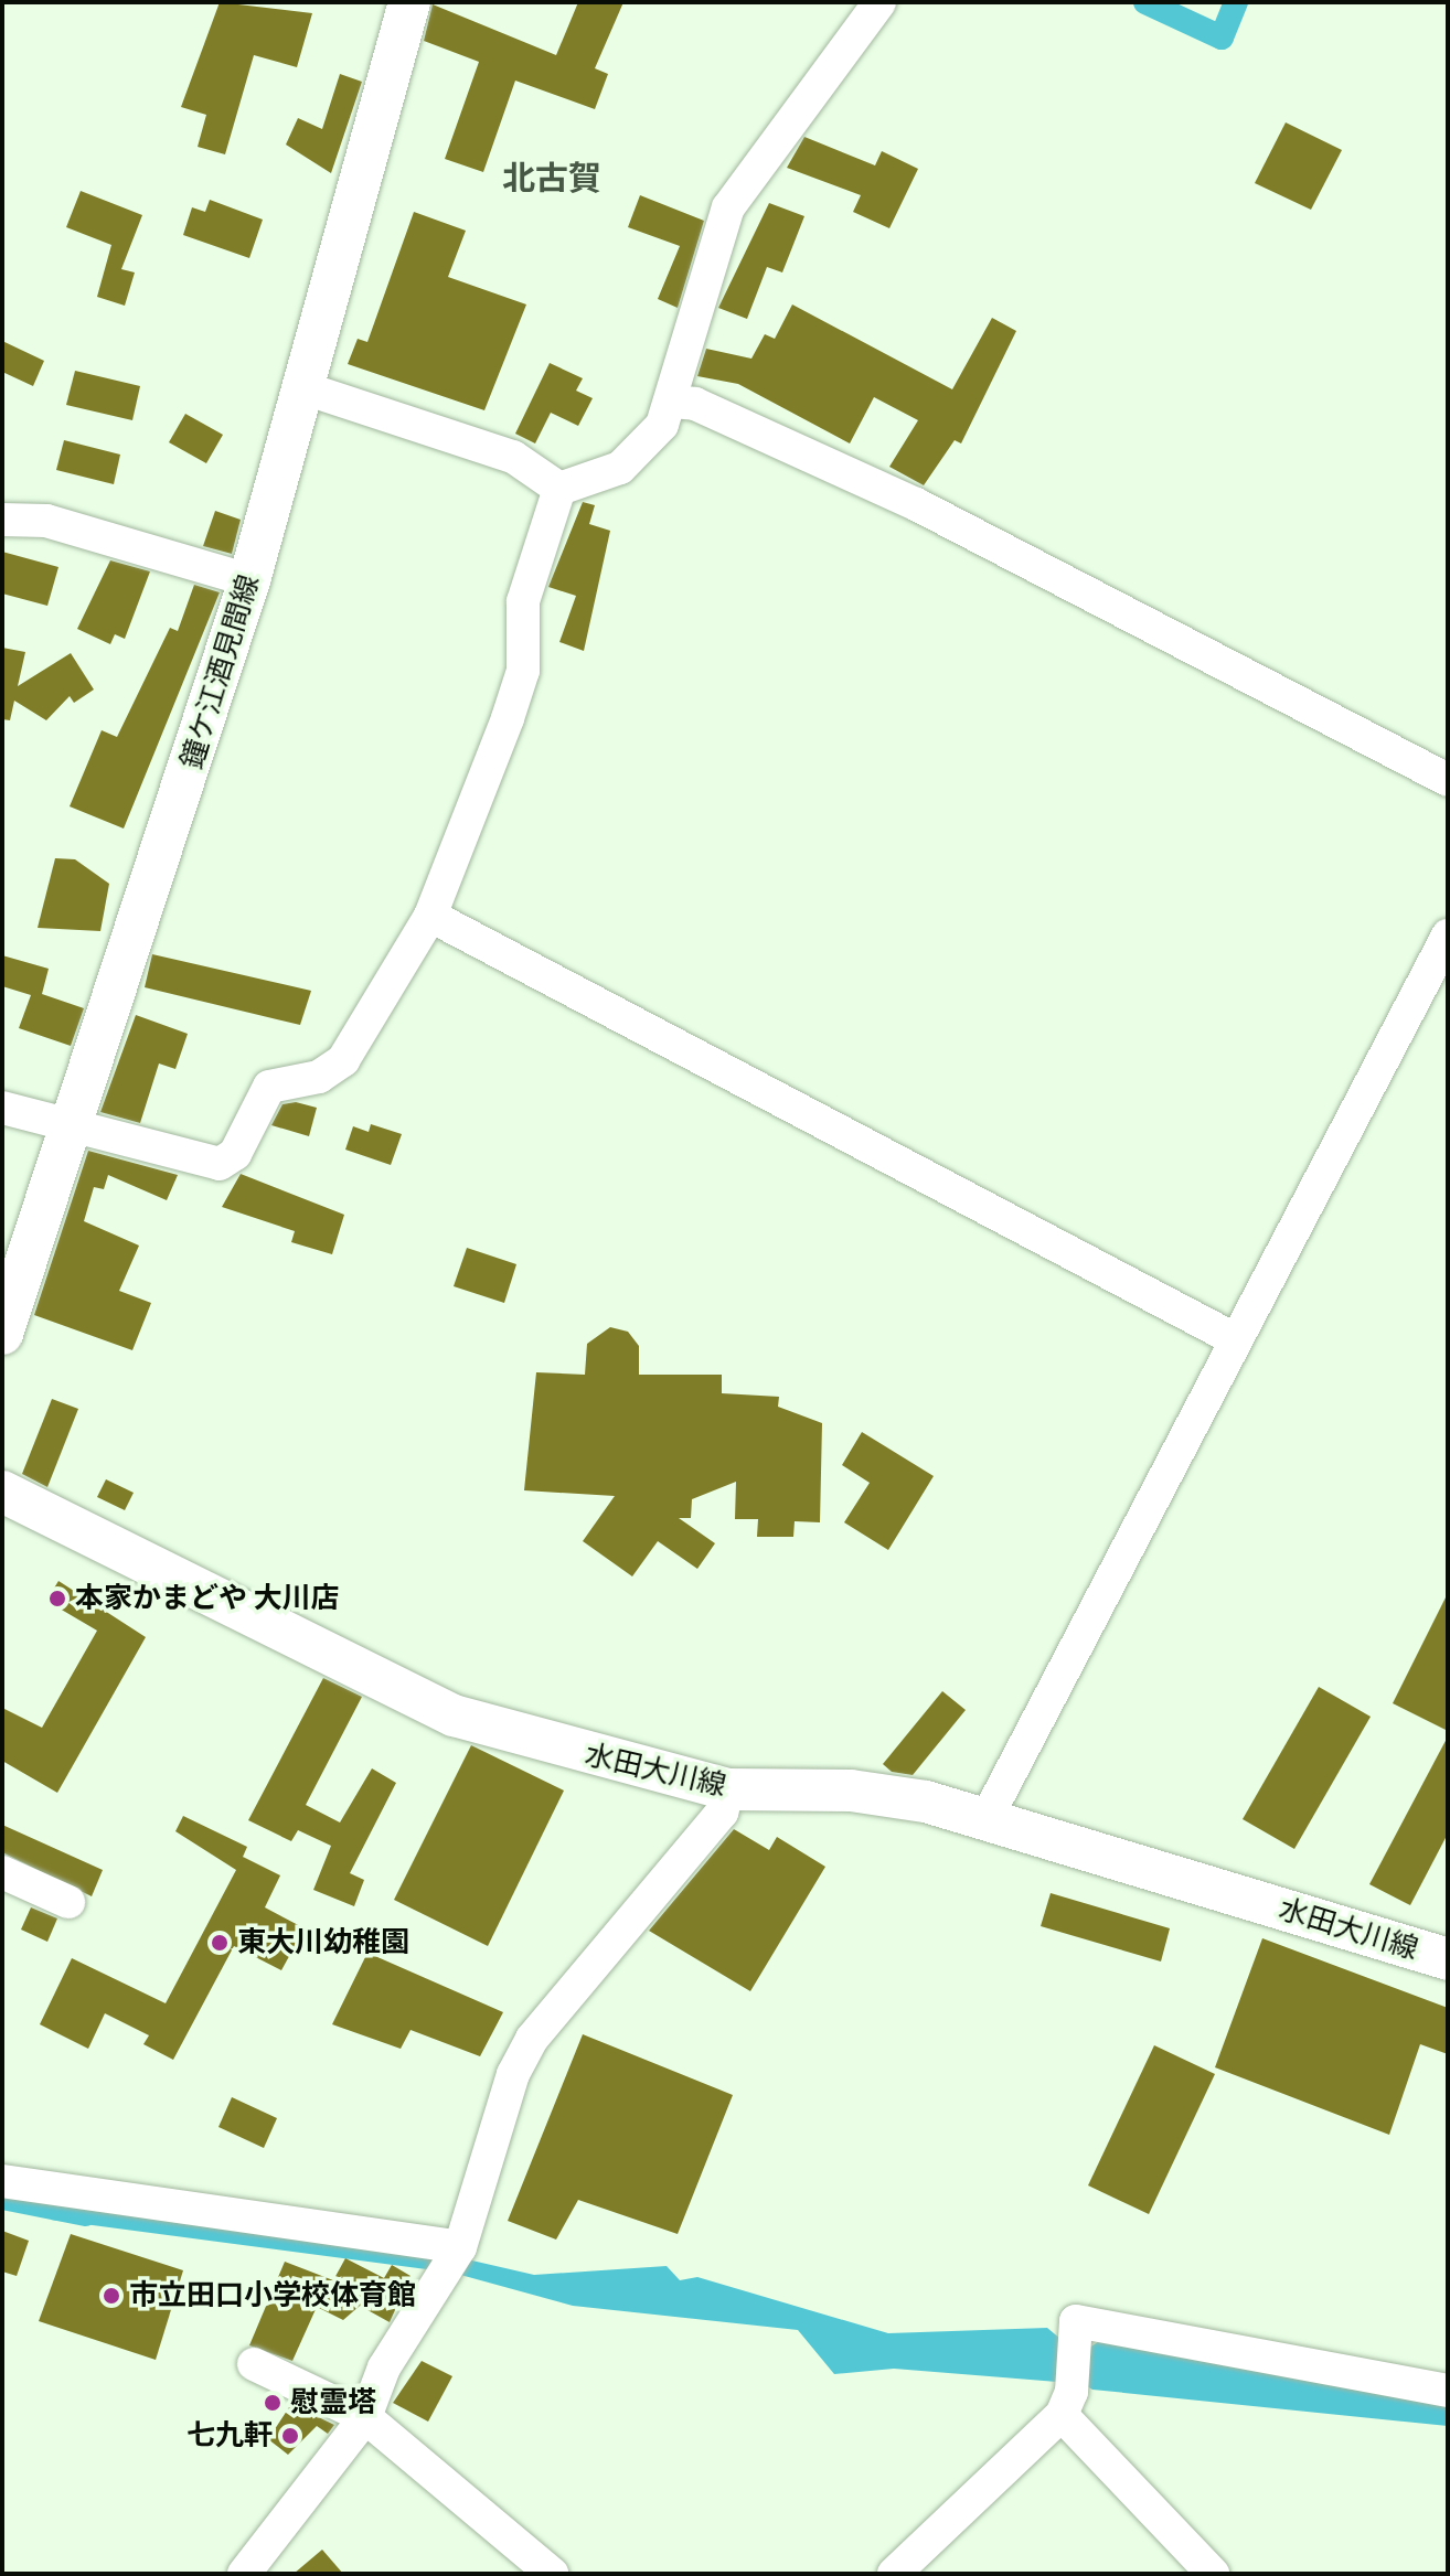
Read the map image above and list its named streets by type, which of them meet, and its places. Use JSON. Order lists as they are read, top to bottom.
{
  "streets": {
    "main road": ["鐘ケ江酒見間線", "水田大川線"]
  },
  "districts": ["北古賀"],
  "places": [
    "本家かまどや 大川店",
    "東大川幼稚園",
    "市立田口小学校体育館",
    "慰霊塔",
    "七九軒"
  ]
}
